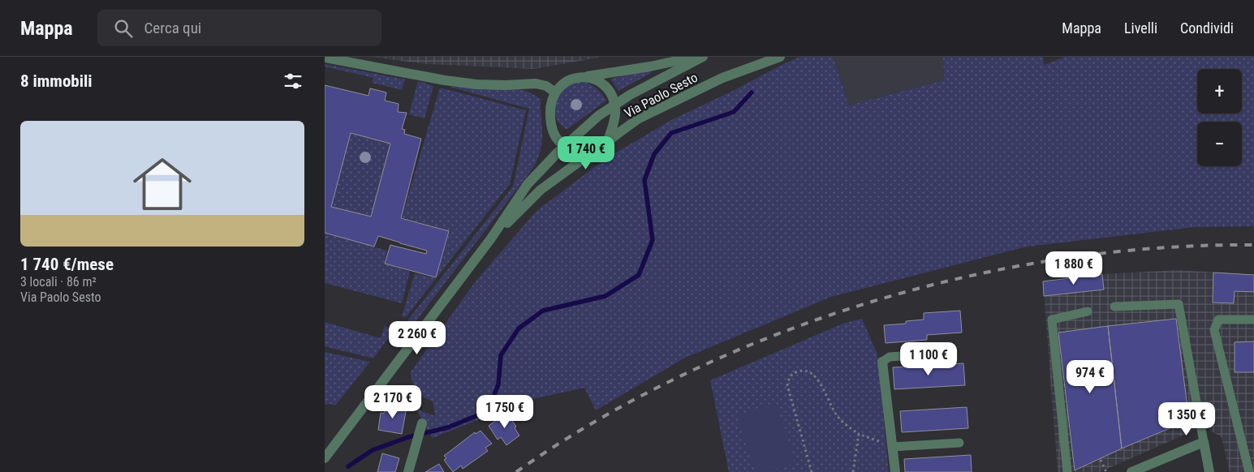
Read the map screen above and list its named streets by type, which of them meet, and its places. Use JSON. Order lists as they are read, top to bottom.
{
  "streets": {
    "street": ["Via Paolo Sesto"]
  },
  "page": {
    "header": "Mappa",
    "search": "Cerca qui",
    "nav": ["Mappa", "Livelli", "Condividi"],
    "heading": "8 immobili",
    "map_buttons": ["+", "−"],
    "list": [
      {
        "name": "1 740 €/mese",
        "note": "3 locali · 86 m² · Via Paolo Sesto"
      }
    ],
    "price": [
      "1 740 €",
      "1 880 €",
      "2 260 €",
      "1 100 €",
      "974 €",
      "2 170 €",
      "1 750 €",
      "1 350 €"
    ]
  }
}
